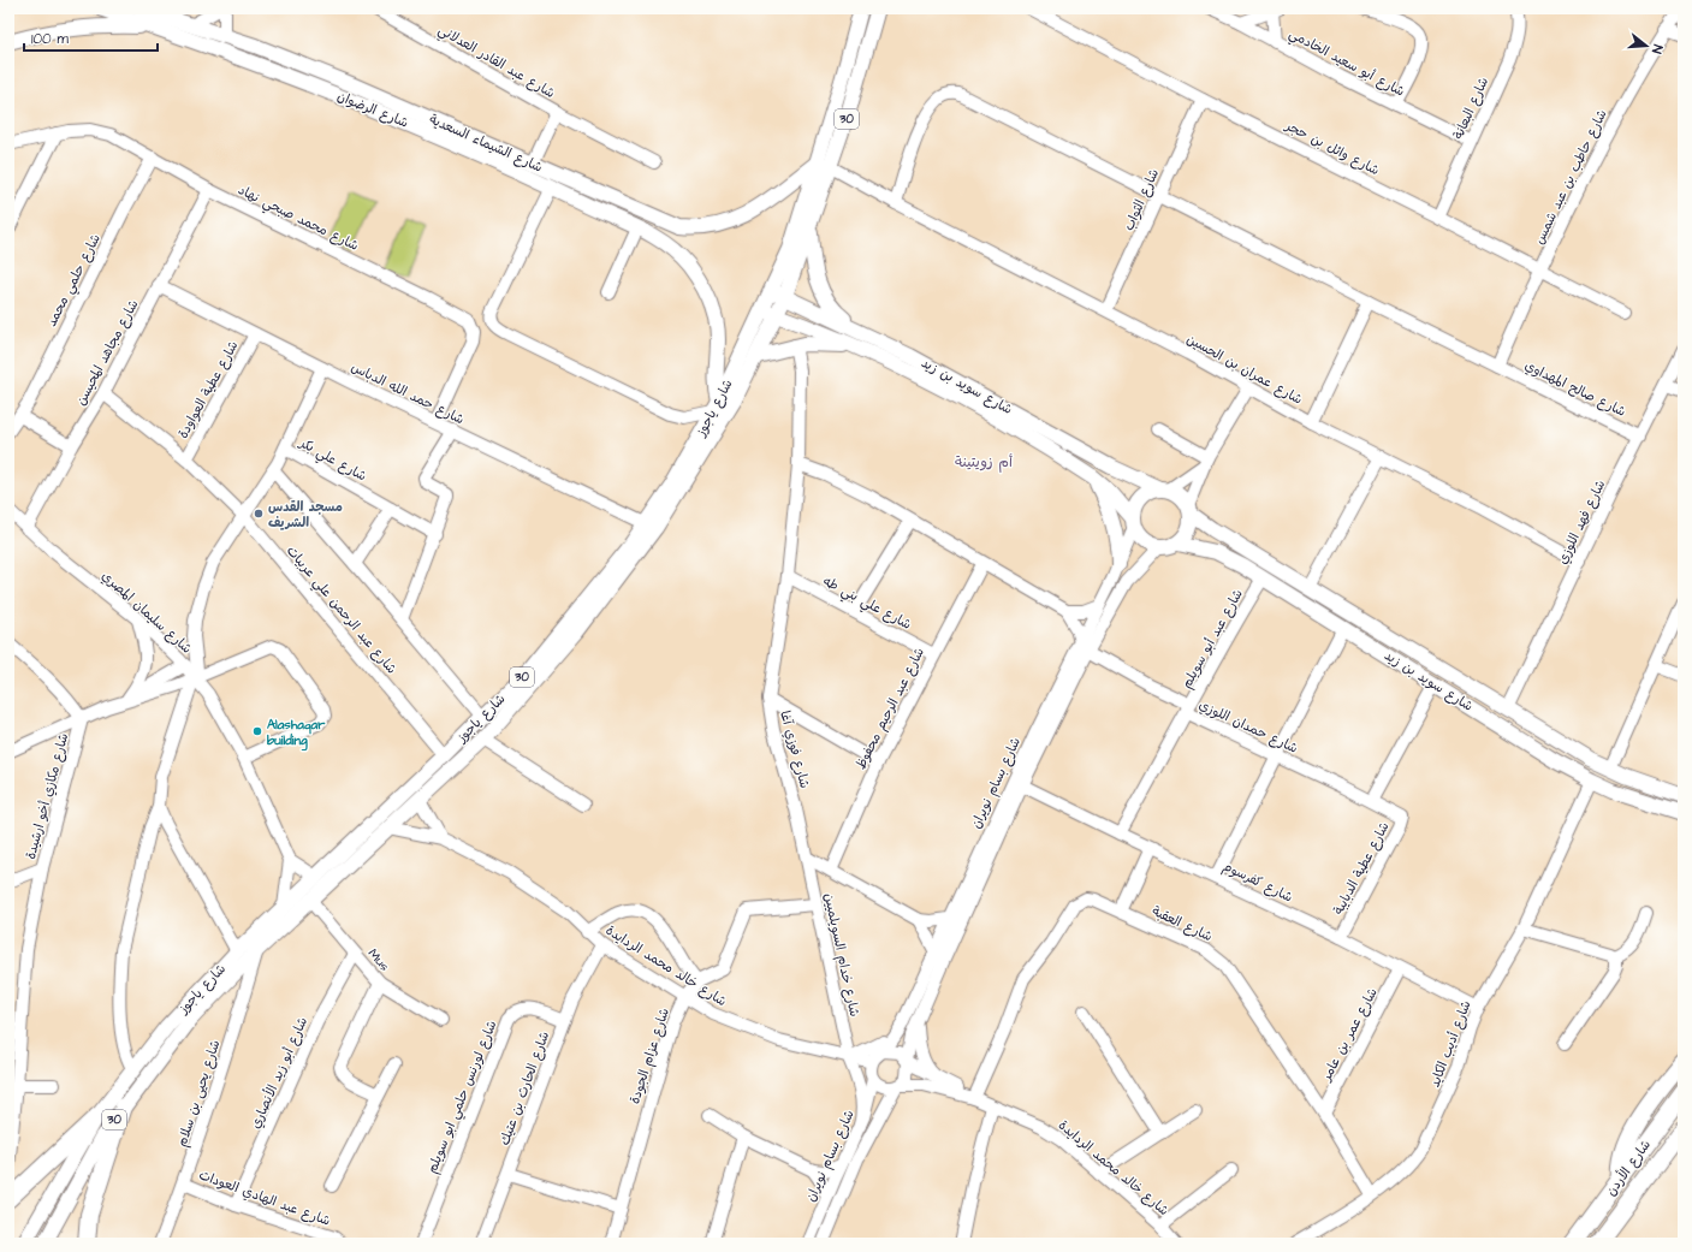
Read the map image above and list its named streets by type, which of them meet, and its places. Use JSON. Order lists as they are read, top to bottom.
{
  "streets": {
    "highway": ["شارع الأردن"],
    "main road": [
      "شارع الرضوان",
      "30",
      "شارع الشيماء السعدية",
      "شارع سويد بن زيد",
      "شارع ياجوز"
    ],
    "street": [
      "شارع عبد القادر العدلاني",
      "شارع أبو سعيد الخادمي",
      "شارع البعانة",
      "شارع وائل بن حجر",
      "شارع حاطب بن عبد شمس",
      "شارع الثواب",
      "شارع محمد صبحي نهاد",
      "شارع حلمي محمد",
      "شارع مجاهد المحيسن",
      "شارع عمران بن الحسين",
      "شارع صالح المهداوي",
      "شارع عطية العواودة",
      "شارع حمد الله الدباس",
      "شارع علي بكر",
      "شارع فهد اللوزي",
      "شارع علي بني طه",
      "شارع عبد الرحمن علي عربيات",
      "شارع سليمان المصري",
      "شارع عبد أبو سويلم",
      "شارع عبد الرحيم محفوظ",
      "شارع حمدان اللوزي",
      "شارع فوزي آغا",
      "شارع بسام نويران",
      "شارع مكازي أخو ارشيدة",
      "شارع عطية الدبايبة",
      "شارع كفرسوم",
      "شارع العقبة",
      "شارع خدام السويلميين",
      "Mus",
      "شارع خالد محمد الردايدة",
      "شارع عمر بن عامر",
      "شارع أديب الكايد",
      "شارع عزام الجودة",
      "شارع أبو زيد الأنصاري",
      "شارع الحارث بن عتيك",
      "شارع يحيى بن سلام",
      "شارع لورنس حلمي ابو سويلم",
      "شارع عبد الهادي العودات"
    ]
  },
  "crossings": [
    ["شارع عبد القادر العدلاني", "شارع الشيماء السعدية"],
    ["شارع أبو سعيد الخادمي", "شارع البعانة"],
    ["شارع البعانة", "شارع وائل بن حجر"],
    ["شارع الرضوان", "شارع الشيماء السعدية"],
    ["شارع الشيماء السعدية", "شارع عمران بن الحسين"],
    ["شارع الشيماء السعدية", "شارع ياجوز"],
    ["شارع وائل بن حجر", "شارع حاطب بن عبد شمس"],
    ["شارع وائل بن حجر", "شارع الثواب"],
    ["شارع حاطب بن عبد شمس", "شارع صالح المهداوي"],
    ["شارع الثواب", "شارع عمران بن الحسين"],
    ["شارع محمد صبحي نهاد", "شارع حلمي محمد"],
    ["شارع محمد صبحي نهاد", "شارع مجاهد المحيسن"],
    ["شارع محمد صبحي نهاد", "شارع حمد الله الدباس"],
    ["شارع مجاهد المحيسن", "شارع حمد الله الدباس"],
    ["شارع مجاهد المحيسن", "شارع عبد الرحمن علي عربيات"],
    ["شارع مجاهد المحيسن", "شارع سليمان المصري"],
    ["شارع عمران بن الحسين", "شارع ياجوز"],
    ["شارع عمران بن الحسين", "شارع فهد اللوزي"],
    ["شارع سويد بن زيد", "شارع ياجوز"],
    ["شارع سويد بن زيد", "شارع فهد اللوزي"],
    ["شارع سويد بن زيد", "شارع عبد أبو سويلم"],
    ["شارع سويد بن زيد", "شارع بسام نويران"],
    ["شارع سويد بن زيد", "شارع أديب الكايد"],
    ["شارع صالح المهداوي", "شارع فهد اللوزي"],
    ["شارع عطية العواودة", "شارع حمد الله الدباس"],
    ["شارع عطية العواودة", "شارع عبد الرحمن علي عربيات"],
    ["شارع حمد الله الدباس", "شارع ياجوز"],
    ["شارع ياجوز", "شارع علي بكر"],
    ["شارع ياجوز", "شارع عبد الرحمن علي عربيات"],
    ["شارع ياجوز", "Mus"],
    ["شارع ياجوز", "شارع خالد محمد الردايدة"],
    ["شارع ياجوز", "شارع يحيى بن سلام"],
    ["شارع علي بكر", "شارع عبد الرحمن علي عربيات"],
    ["شارع علي بكر", "شارع سليمان المصري"],
    ["شارع علي بني طه", "شارع عبد الرحيم محفوظ"],
    ["شارع علي بني طه", "شارع فوزي آغا"],
    ["شارع عبد أبو سويلم", "شارع حمدان اللوزي"],
    ["شارع حمدان اللوزي", "شارع عطية الدبايبة"],
    ["شارع حمدان اللوزي", "شارع كفرسوم"],
    ["شارع فوزي آغا", "شارع خدام السويلميين"],
    ["شارع بسام نويران", "شارع كفرسوم"],
    ["شارع بسام نويران", "شارع خدام السويلميين"],
    ["شارع بسام نويران", "شارع خالد محمد الردايدة"],
    ["شارع عطية الدبايبة", "شارع كفرسوم"],
    ["شارع كفرسوم", "شارع عمر بن عامر"],
    ["شارع كفرسوم", "شارع أديب الكايد"],
    ["شارع العقبة", "شارع خالد محمد الردايدة"],
    ["شارع العقبة", "شارع عمر بن عامر"],
    ["شارع العقبة", "شارع أديب الكايد"],
    ["شارع خدام السويلميين", "شارع خالد محمد الردايدة"],
    ["شارع خدام السويلميين", "شارع عزام الجودة"],
    ["Mus", "شارع أبو زيد الأنصاري"],
    ["شارع خالد محمد الردايدة", "شارع عزام الجودة"],
    ["شارع خالد محمد الردايدة", "شارع الحارث بن عتيك"],
    ["شارع أبو زيد الأنصاري", "شارع عبد الهادي العودات"],
    ["شارع الحارث بن عتيك", "شارع لورنس حلمي ابو سويلم"],
    ["شارع يحيى بن سلام", "شارع عبد الهادي العودات"]
  ],
  "districts": ["أم زويتينة"],
  "places": ["مسجد القدس الشريف", "Alashaqar building"],
  "scale_bar": "100 m",
  "north": "right"
}
